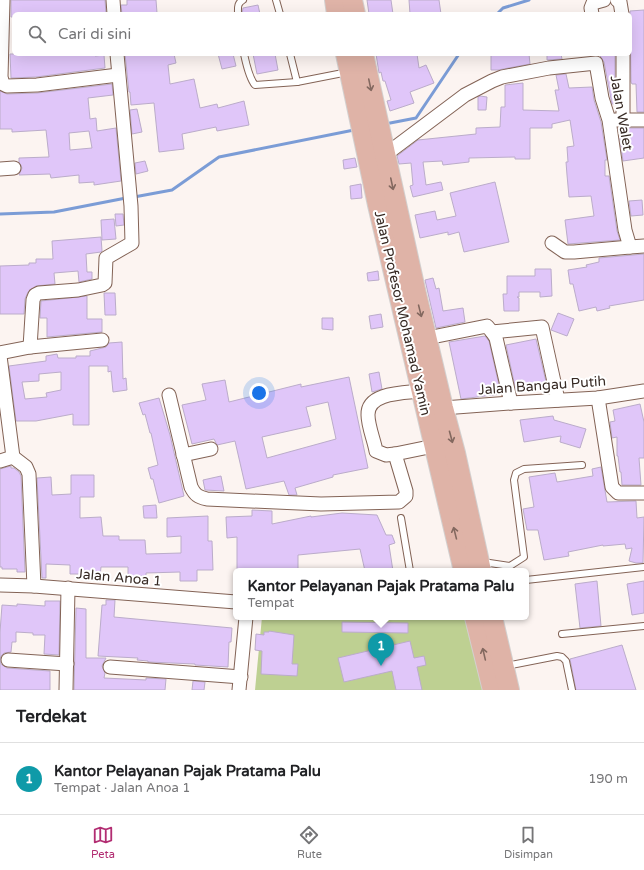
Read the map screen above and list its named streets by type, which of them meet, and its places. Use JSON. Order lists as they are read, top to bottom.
{
  "streets": {
    "main road": ["Jalan Profesor Mohamad Yamin"],
    "street": ["Jalan Walet", "Jalan Bangau Putih", "Jalan Anoa 1"]
  },
  "crossings": [
    ["Jalan Walet", "Jalan Profesor Mohamad Yamin"],
    ["Jalan Profesor Mohamad Yamin", "Jalan Bangau Putih"]
  ],
  "page": {
    "search": "Cari di sini",
    "popup": ["Kantor Pelayanan Pajak Pratama Palu", "Tempat"],
    "pins": "1",
    "heading": "Terdekat",
    "list": [
      {
        "mark": "1",
        "name": "Kantor Pelayanan Pajak Pratama Palu",
        "note": "Tempat · Jalan Anoa 1",
        "value": "190 m"
      }
    ],
    "nav": ["Peta", "Rute", "Disimpan"]
  }
}
